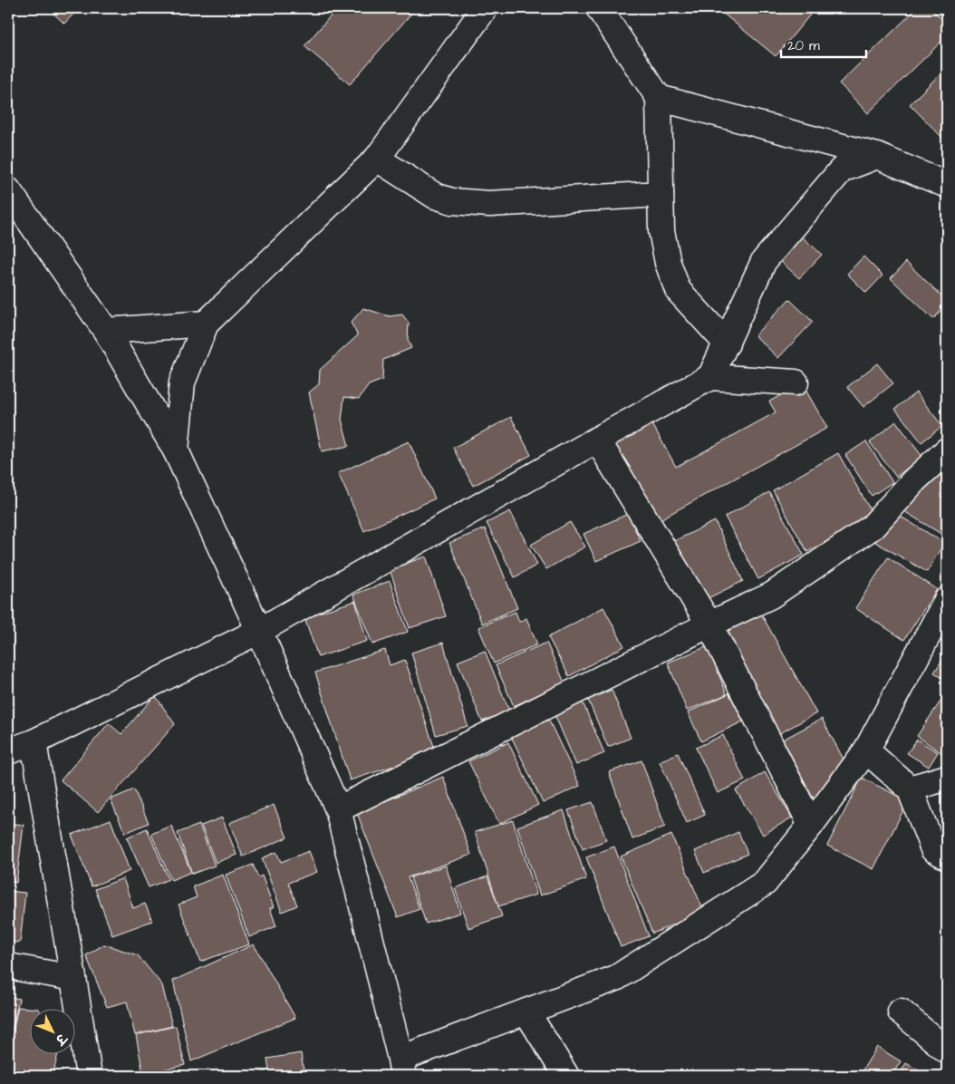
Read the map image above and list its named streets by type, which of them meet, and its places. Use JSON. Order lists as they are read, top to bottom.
{
  "scale_bar": "20 m",
  "north": "bottom right"
}
